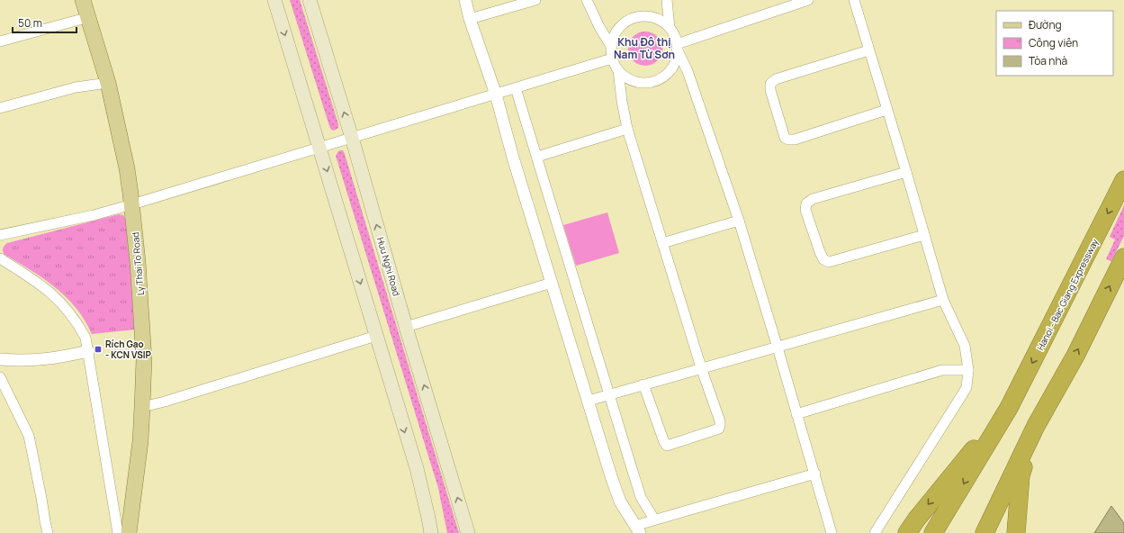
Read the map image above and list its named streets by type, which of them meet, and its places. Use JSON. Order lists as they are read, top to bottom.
{
  "streets": {
    "highway": ["Hanoi - Bac Giang Expressway"],
    "main road": ["Ly Thai To Road", "Huu Nghi Road"]
  },
  "districts": ["Khu Đô thị Nam Từ Sơn"],
  "places": {
    "transit": ["Rích Gạo - KCN VSIP"]
  },
  "legend": ["Đường", "Công viên", "Tòa nhà"],
  "scale_bar": "50 m"
}
